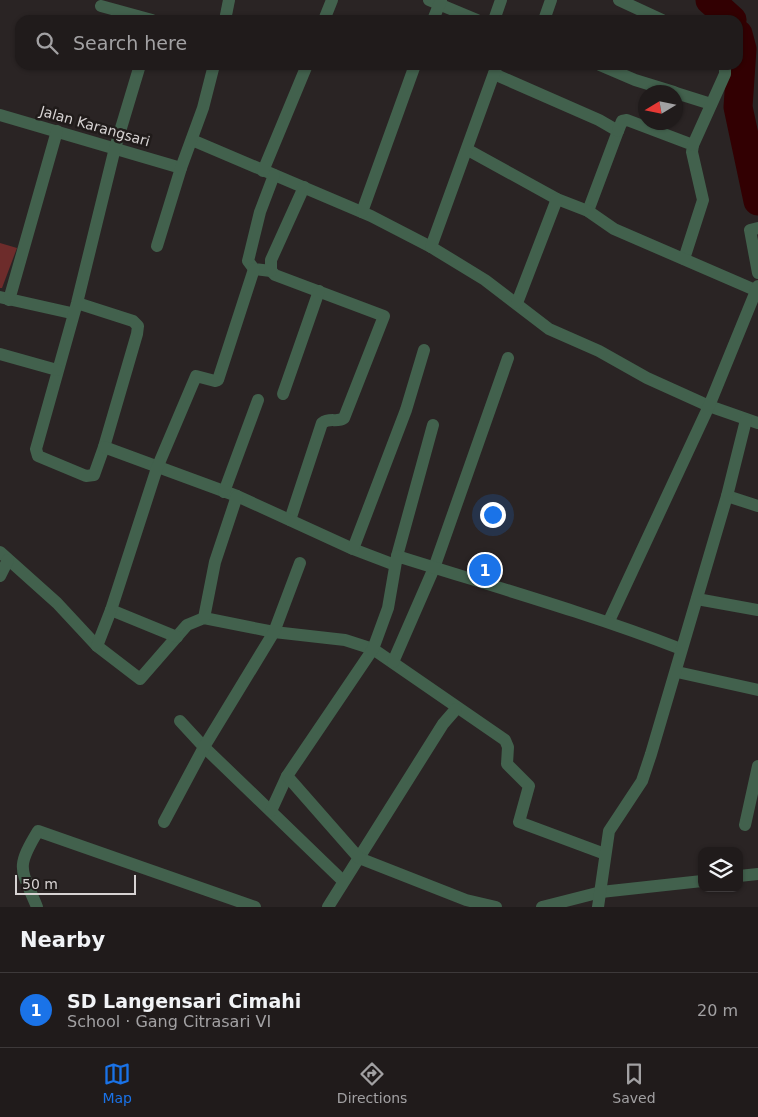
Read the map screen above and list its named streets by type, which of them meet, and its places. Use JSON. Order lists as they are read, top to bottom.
{
  "streets": {
    "street": ["Jalan Karangsari"]
  },
  "scale_bar": "50 m",
  "north": "left",
  "page": {
    "search": "Search here",
    "pins": "1",
    "scale": "50 m",
    "heading": "Nearby",
    "list": [
      {
        "mark": "1",
        "name": "SD Langensari Cimahi",
        "note": "School · Gang Citrasari VI",
        "value": "20 m"
      }
    ],
    "nav": ["Map", "Directions", "Saved"]
  }
}
